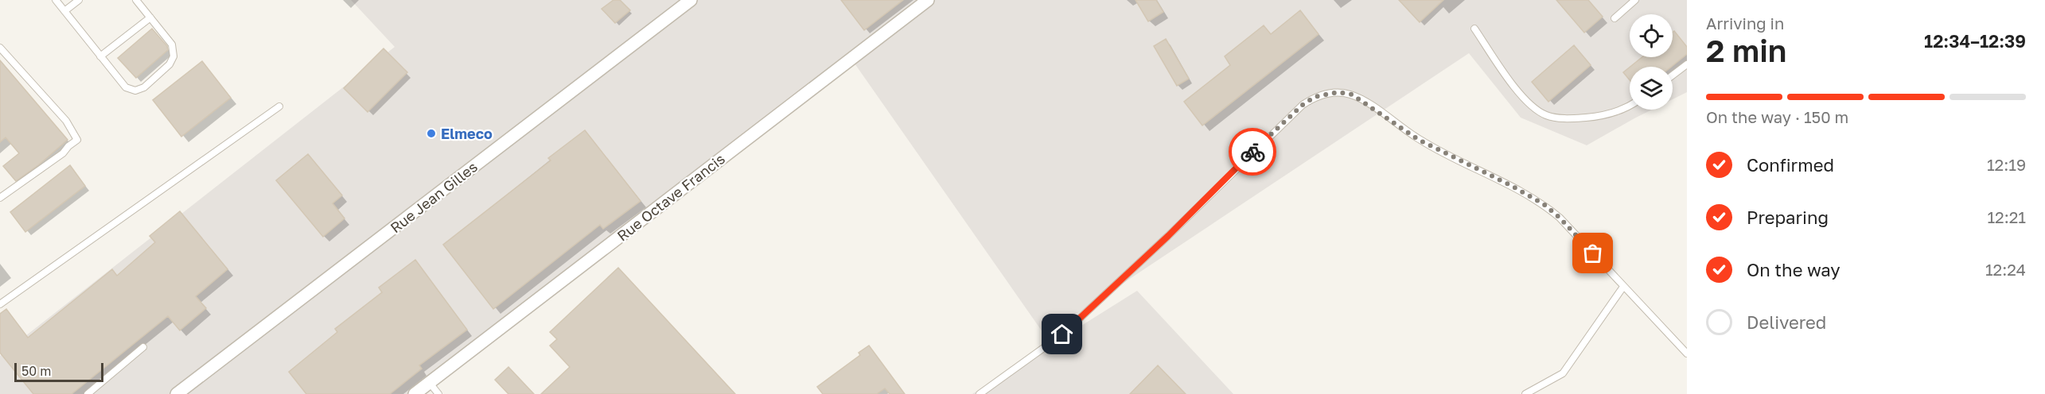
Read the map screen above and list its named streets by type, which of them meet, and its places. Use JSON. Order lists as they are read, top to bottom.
{
  "streets": {
    "street": ["Rue Jean Gilles", "Rue Octave Francis"]
  },
  "places": ["Elmeco"],
  "scale_bar": "50 m",
  "page": {
    "heading": ["2 min", "Arriving in", "12:34–12:39"],
    "bar": "On the way · 150 m",
    "list": [
      ["Confirmed", "12:19"],
      ["Preparing", "12:21"],
      ["On the way", "12:24"],
      "Delivered"
    ],
    "scale": "50 m"
  }
}
